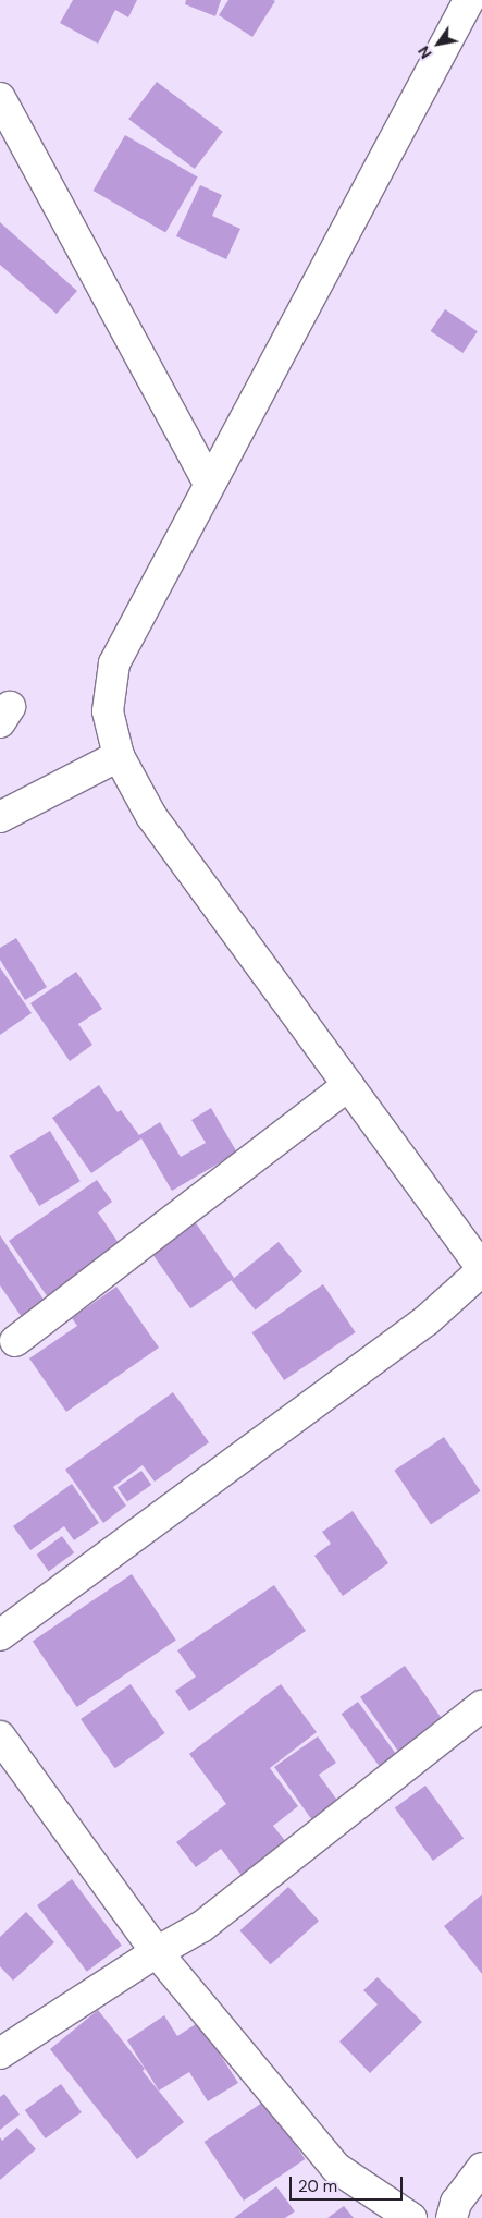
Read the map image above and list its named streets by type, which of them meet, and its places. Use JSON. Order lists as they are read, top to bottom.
{
  "scale_bar": "20 m",
  "north": "bottom left"
}
